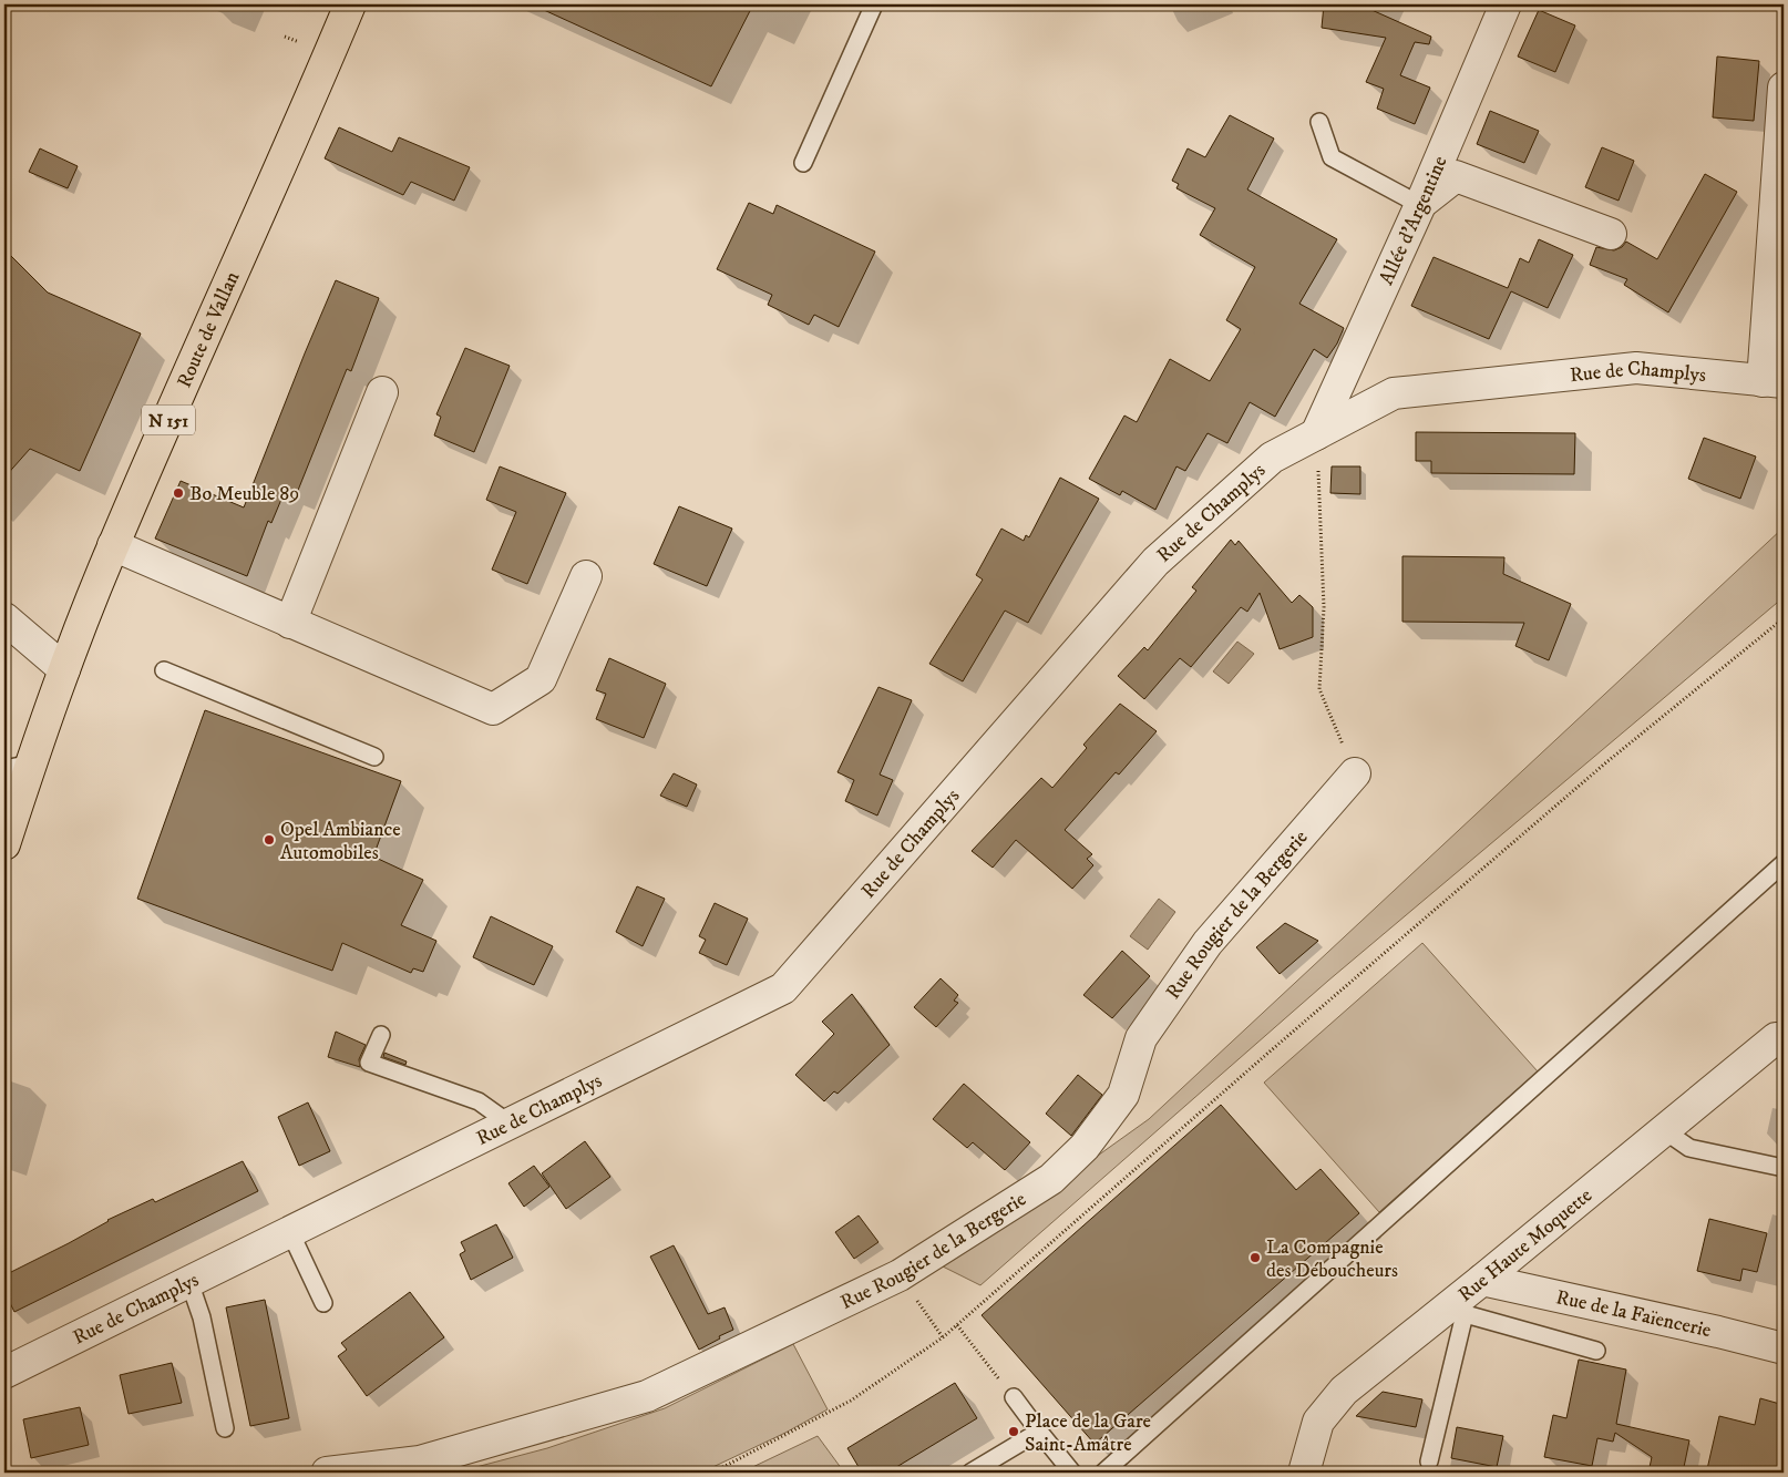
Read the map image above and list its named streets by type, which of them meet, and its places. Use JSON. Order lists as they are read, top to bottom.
{
  "streets": {
    "main road": ["Route de Vallan", "N 151"],
    "street": [
      "Allée d'Argentine",
      "Rue de Champlys",
      "Rue Rougier de la Bergerie",
      "Rue Haute Moquette",
      "Rue de la Faïencerie"
    ]
  },
  "crossings": [
    ["Allée d'Argentine", "Rue de Champlys"],
    ["Rue Haute Moquette", "Rue de la Faïencerie"]
  ],
  "places": [
    "Bo Meuble 89",
    "Opel Ambiance Automobiles",
    "La Compagnie des Déboucheurs",
    "Place de la Gare Saint-Amâtre"
  ]
}
